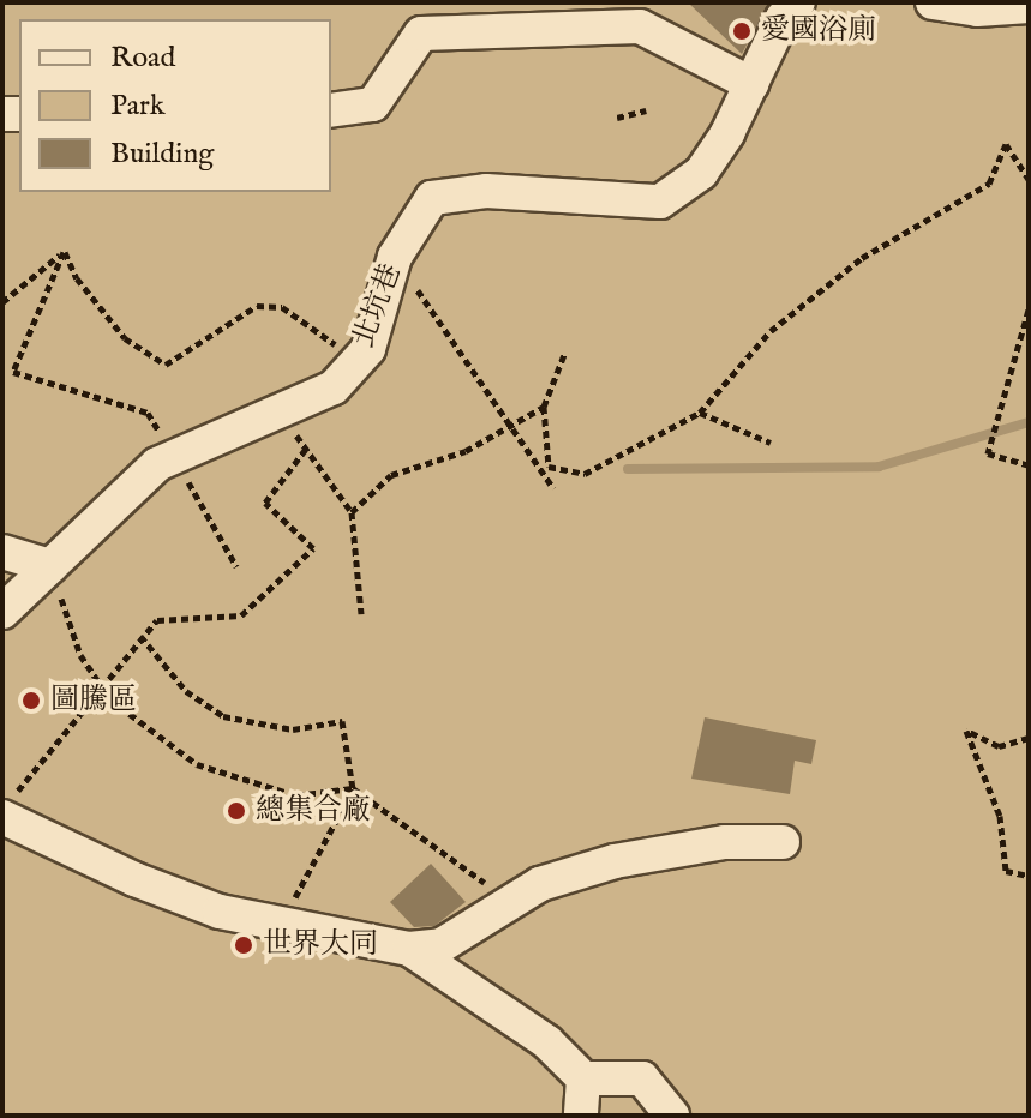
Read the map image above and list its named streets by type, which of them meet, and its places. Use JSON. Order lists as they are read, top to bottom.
{
  "streets": {
    "street": ["北坑巷"]
  },
  "places": [
    "愛國浴廁",
    "圖騰區",
    "總集合廠",
    "世界大同"
  ],
  "legend": ["Road", "Park", "Building"]
}
